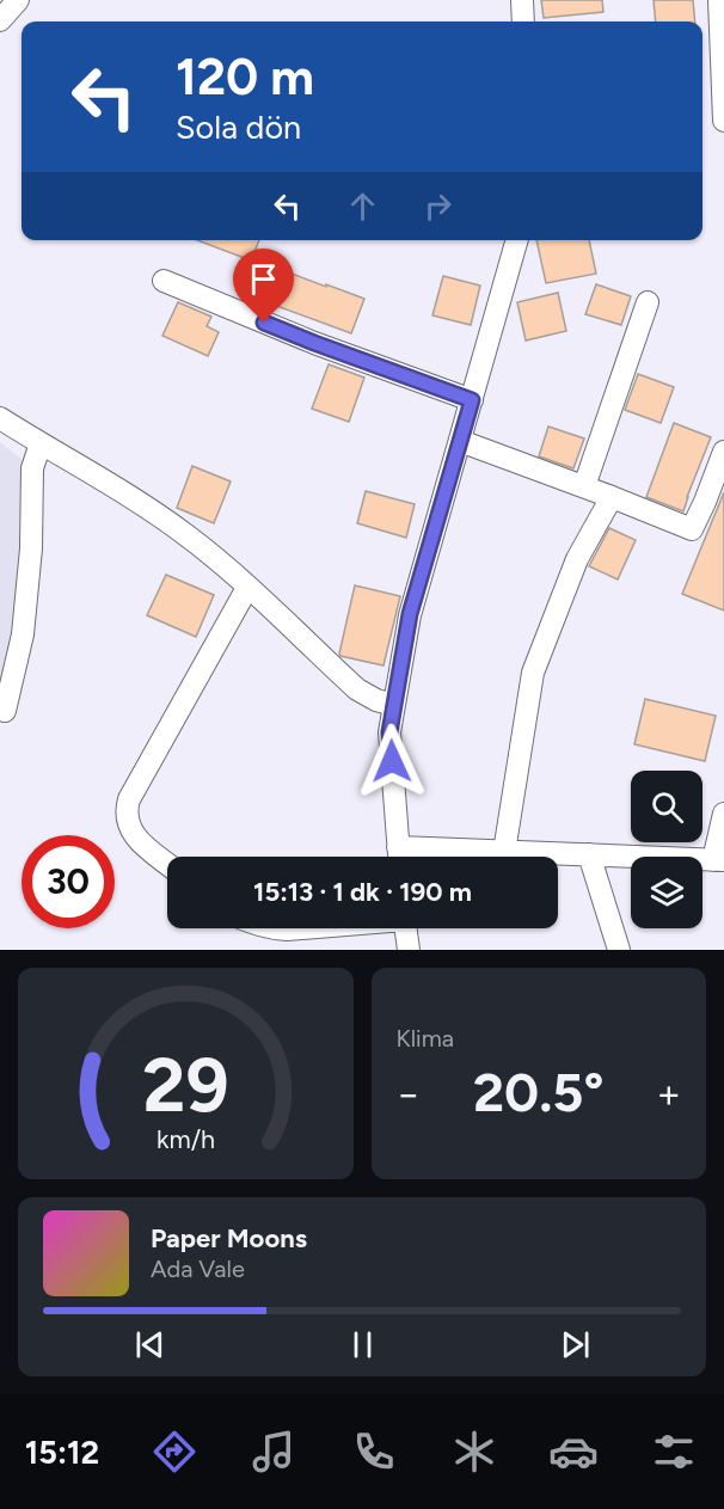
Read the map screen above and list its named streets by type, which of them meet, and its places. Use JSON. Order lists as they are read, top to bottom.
{
  "page": {
    "turn": ["120 m", "Sola dön"],
    "limit": "30",
    "trip": "15:13 · 1 dk · 190 m",
    "tile": "Klima",
    "heat": ["−", "20.5°", "+"],
    "song": ["Paper Moons", "Ada Vale"],
    "tabs": "15:12",
    "gauge": ["29", "km/h"]
  }
}
